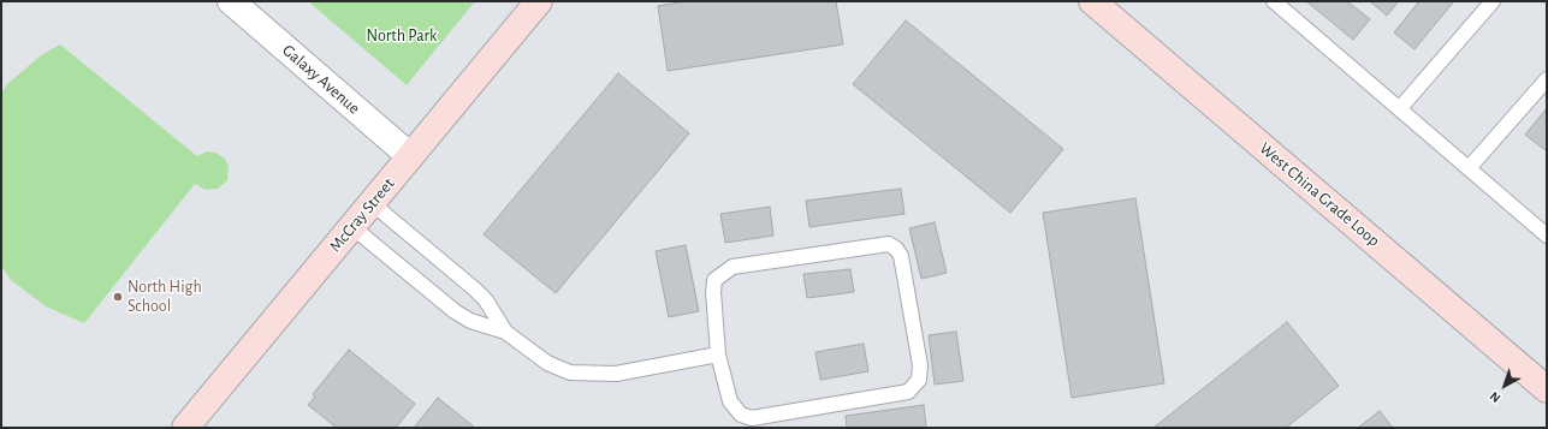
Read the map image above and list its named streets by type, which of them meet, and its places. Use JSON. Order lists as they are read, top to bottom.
{
  "streets": {
    "main road": ["West China Grade Loop", "McCray Street"],
    "street": ["Galaxy Avenue"]
  },
  "crossings": [
    ["Galaxy Avenue", "McCray Street"]
  ],
  "parks": ["North Park"],
  "places": ["North High School"],
  "north": "bottom left"
}
